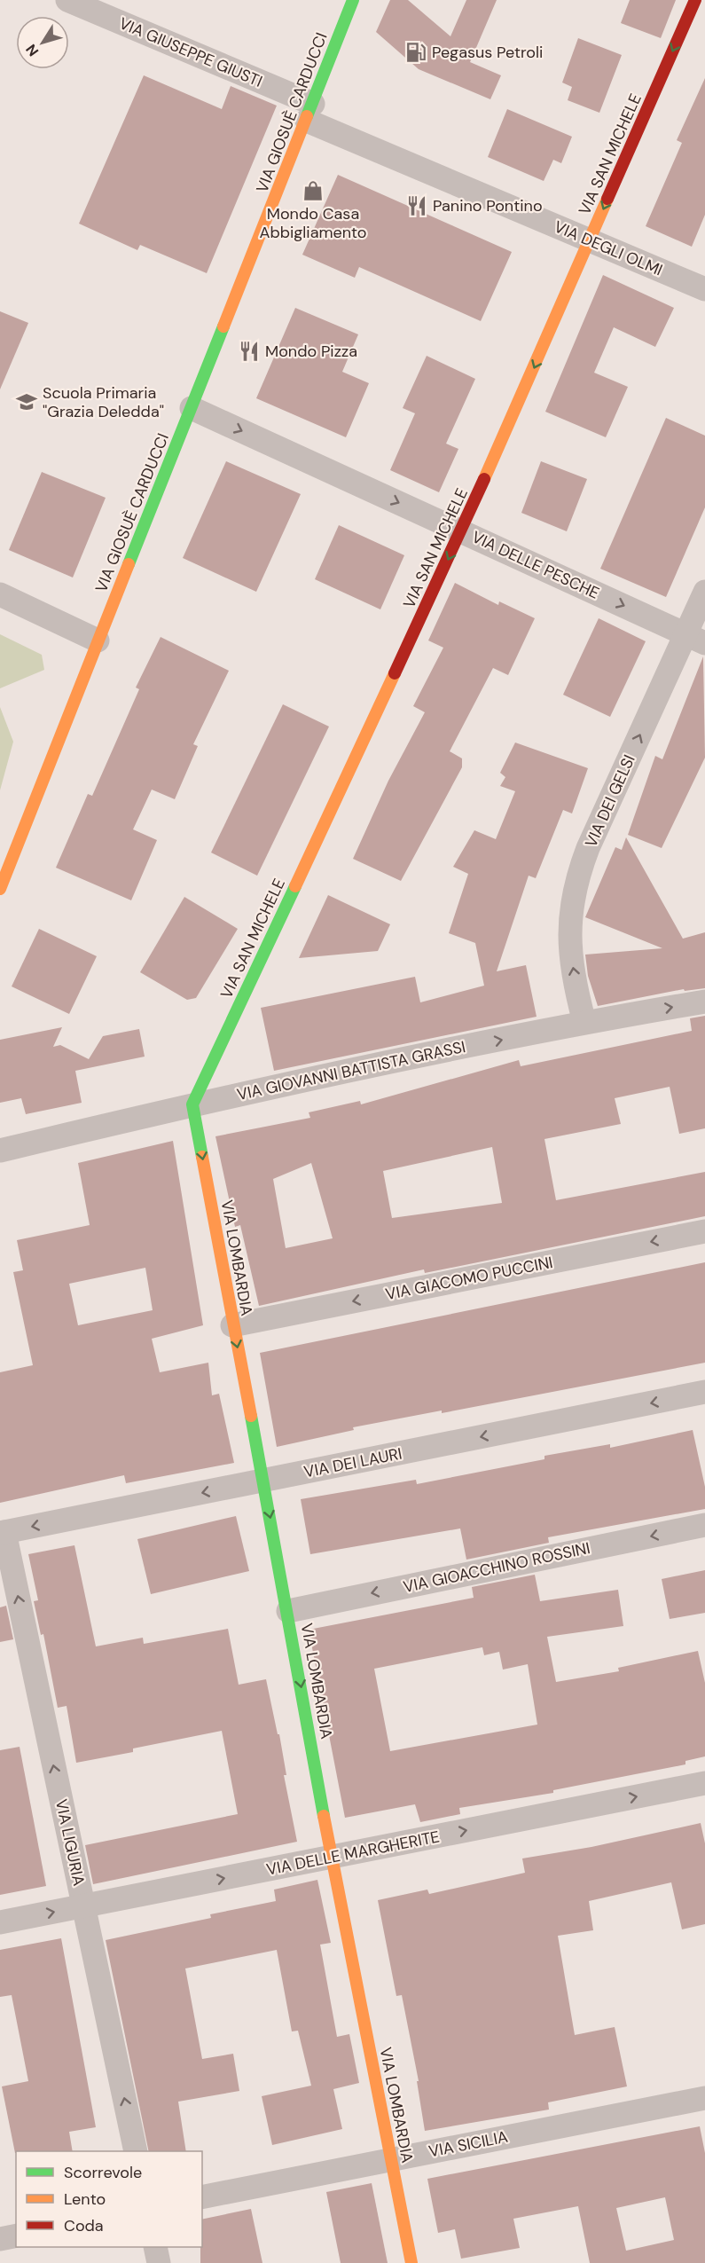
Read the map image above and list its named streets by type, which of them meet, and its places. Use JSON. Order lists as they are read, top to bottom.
{
  "streets": {
    "street": [
      "VIA GIUSEPPE GIUSTI",
      "VIA GIOSUÈ CARDUCCI",
      "VIA SAN MICHELE",
      "VIA DEGLI OLMI",
      "VIA DELLE PESCHE",
      "VIA DEI GELSI",
      "VIA GIOVANNI BATTISTA GRASSI",
      "VIA LOMBARDIA",
      "VIA GIACOMO PUCCINI",
      "VIA DEI LAURI",
      "VIA GIOACCHINO ROSSINI",
      "VIA LIGURIA",
      "VIA DELLE MARGHERITE",
      "VIA SICILIA"
    ]
  },
  "crossings": [
    ["VIA GIUSEPPE GIUSTI", "VIA GIOSUÈ CARDUCCI"],
    ["VIA GIUSEPPE GIUSTI", "VIA DEGLI OLMI"],
    ["VIA GIOSUÈ CARDUCCI", "VIA DEGLI OLMI"],
    ["VIA GIOSUÈ CARDUCCI", "VIA DELLE PESCHE"],
    ["VIA SAN MICHELE", "VIA DEGLI OLMI"],
    ["VIA SAN MICHELE", "VIA DELLE PESCHE"],
    ["VIA SAN MICHELE", "VIA GIOVANNI BATTISTA GRASSI"],
    ["VIA SAN MICHELE", "VIA LOMBARDIA"],
    ["VIA DELLE PESCHE", "VIA DEI GELSI"],
    ["VIA DEI GELSI", "VIA GIOVANNI BATTISTA GRASSI"],
    ["VIA GIOVANNI BATTISTA GRASSI", "VIA LOMBARDIA"],
    ["VIA LOMBARDIA", "VIA GIACOMO PUCCINI"],
    ["VIA LOMBARDIA", "VIA DEI LAURI"],
    ["VIA LOMBARDIA", "VIA GIOACCHINO ROSSINI"],
    ["VIA LOMBARDIA", "VIA DELLE MARGHERITE"],
    ["VIA LOMBARDIA", "VIA SICILIA"],
    ["VIA DEI LAURI", "VIA LIGURIA"],
    ["VIA LIGURIA", "VIA DELLE MARGHERITE"]
  ],
  "one_way": [
    "VIA SAN MICHELE",
    "VIA DELLE PESCHE",
    "VIA DEI GELSI",
    "VIA GIOVANNI BATTISTA GRASSI",
    "VIA LOMBARDIA",
    "VIA GIACOMO PUCCINI",
    "VIA DEI LAURI",
    "VIA GIOACCHINO ROSSINI",
    "VIA LIGURIA",
    "VIA DELLE MARGHERITE"
  ],
  "places": {
    "fuel station": ["Pegasus Petroli"],
    "shop": ["Mondo Casa Abbigliamento"],
    "restaurant": ["Panino Pontino", "Mondo Pizza"],
    "school or university": ["Scuola Primaria \"Grazia Deledda\""]
  },
  "legend": ["Scorrevole", "Lento", "Coda"],
  "north": "bottom left"
}
